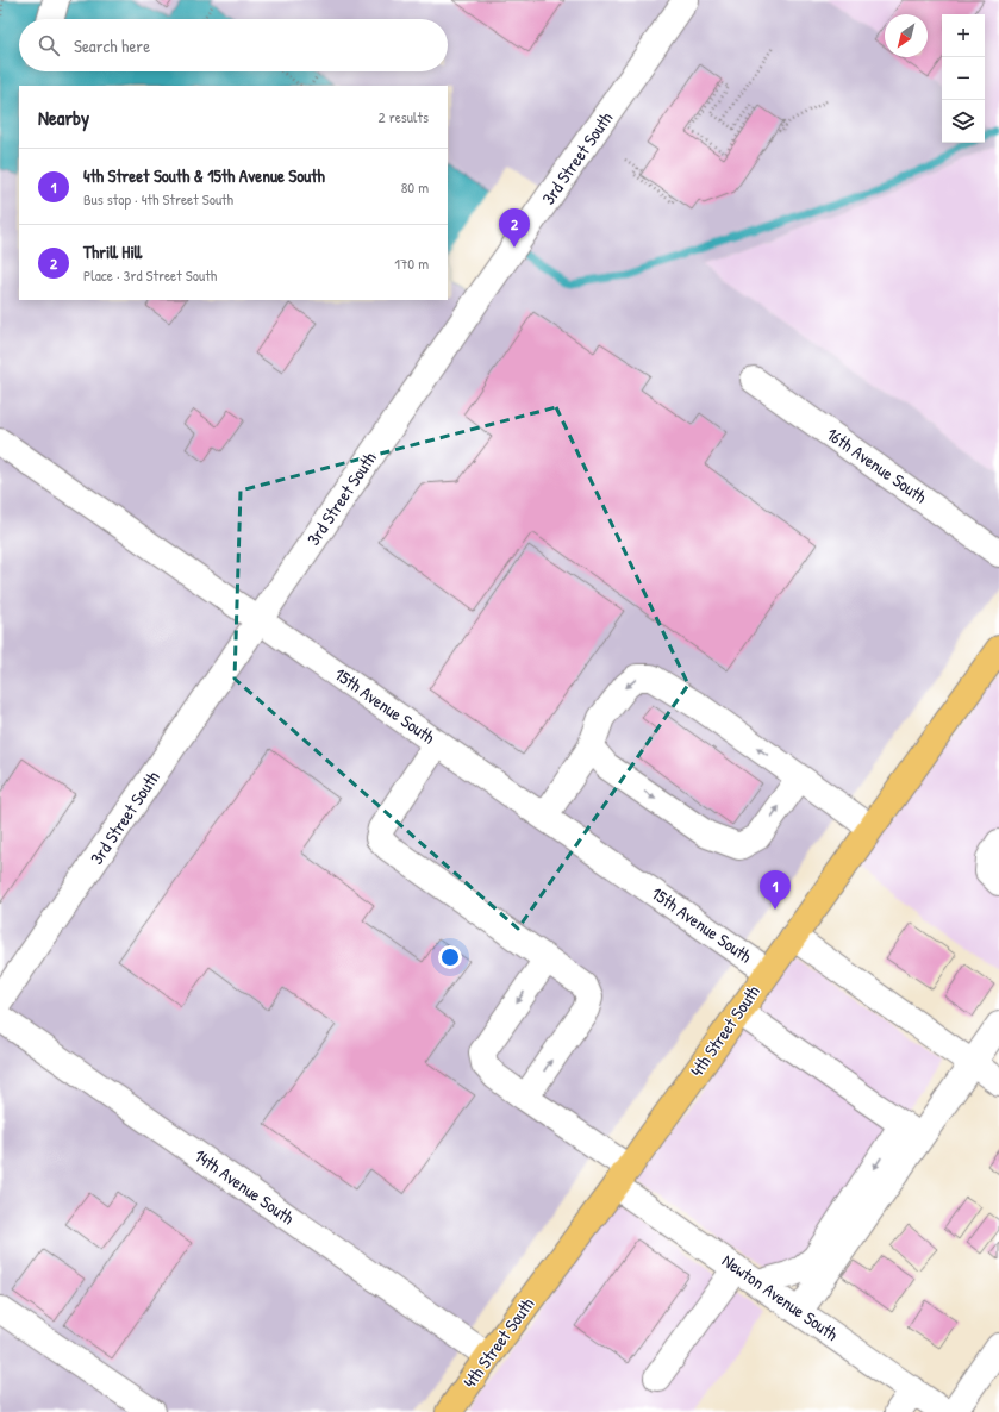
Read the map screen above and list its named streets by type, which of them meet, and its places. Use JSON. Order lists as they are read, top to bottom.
{
  "streets": {
    "main road": ["4th Street South"],
    "street": [
      "3rd Street South",
      "16th Avenue South",
      "15th Avenue South",
      "14th Avenue South",
      "Newton Avenue South"
    ]
  },
  "crossings": [
    ["3rd Street South", "15th Avenue South"],
    ["15th Avenue South", "4th Street South"],
    ["4th Street South", "14th Avenue South"],
    ["4th Street South", "Newton Avenue South"]
  ],
  "north": "bottom left",
  "page": {
    "map_buttons": ["+", "−"],
    "search": "Search here",
    "heading": ["Nearby", "2 results"],
    "list": [
      {
        "mark": "1",
        "name": "4th Street South & 15th Avenue South",
        "note": "Bus stop · 4th Street South",
        "value": "80 m"
      },
      {
        "mark": "2",
        "name": "Thrill Hill",
        "note": "Place · 3rd Street South",
        "value": "170 m"
      }
    ],
    "pins": ["2", "1"]
  }
}
